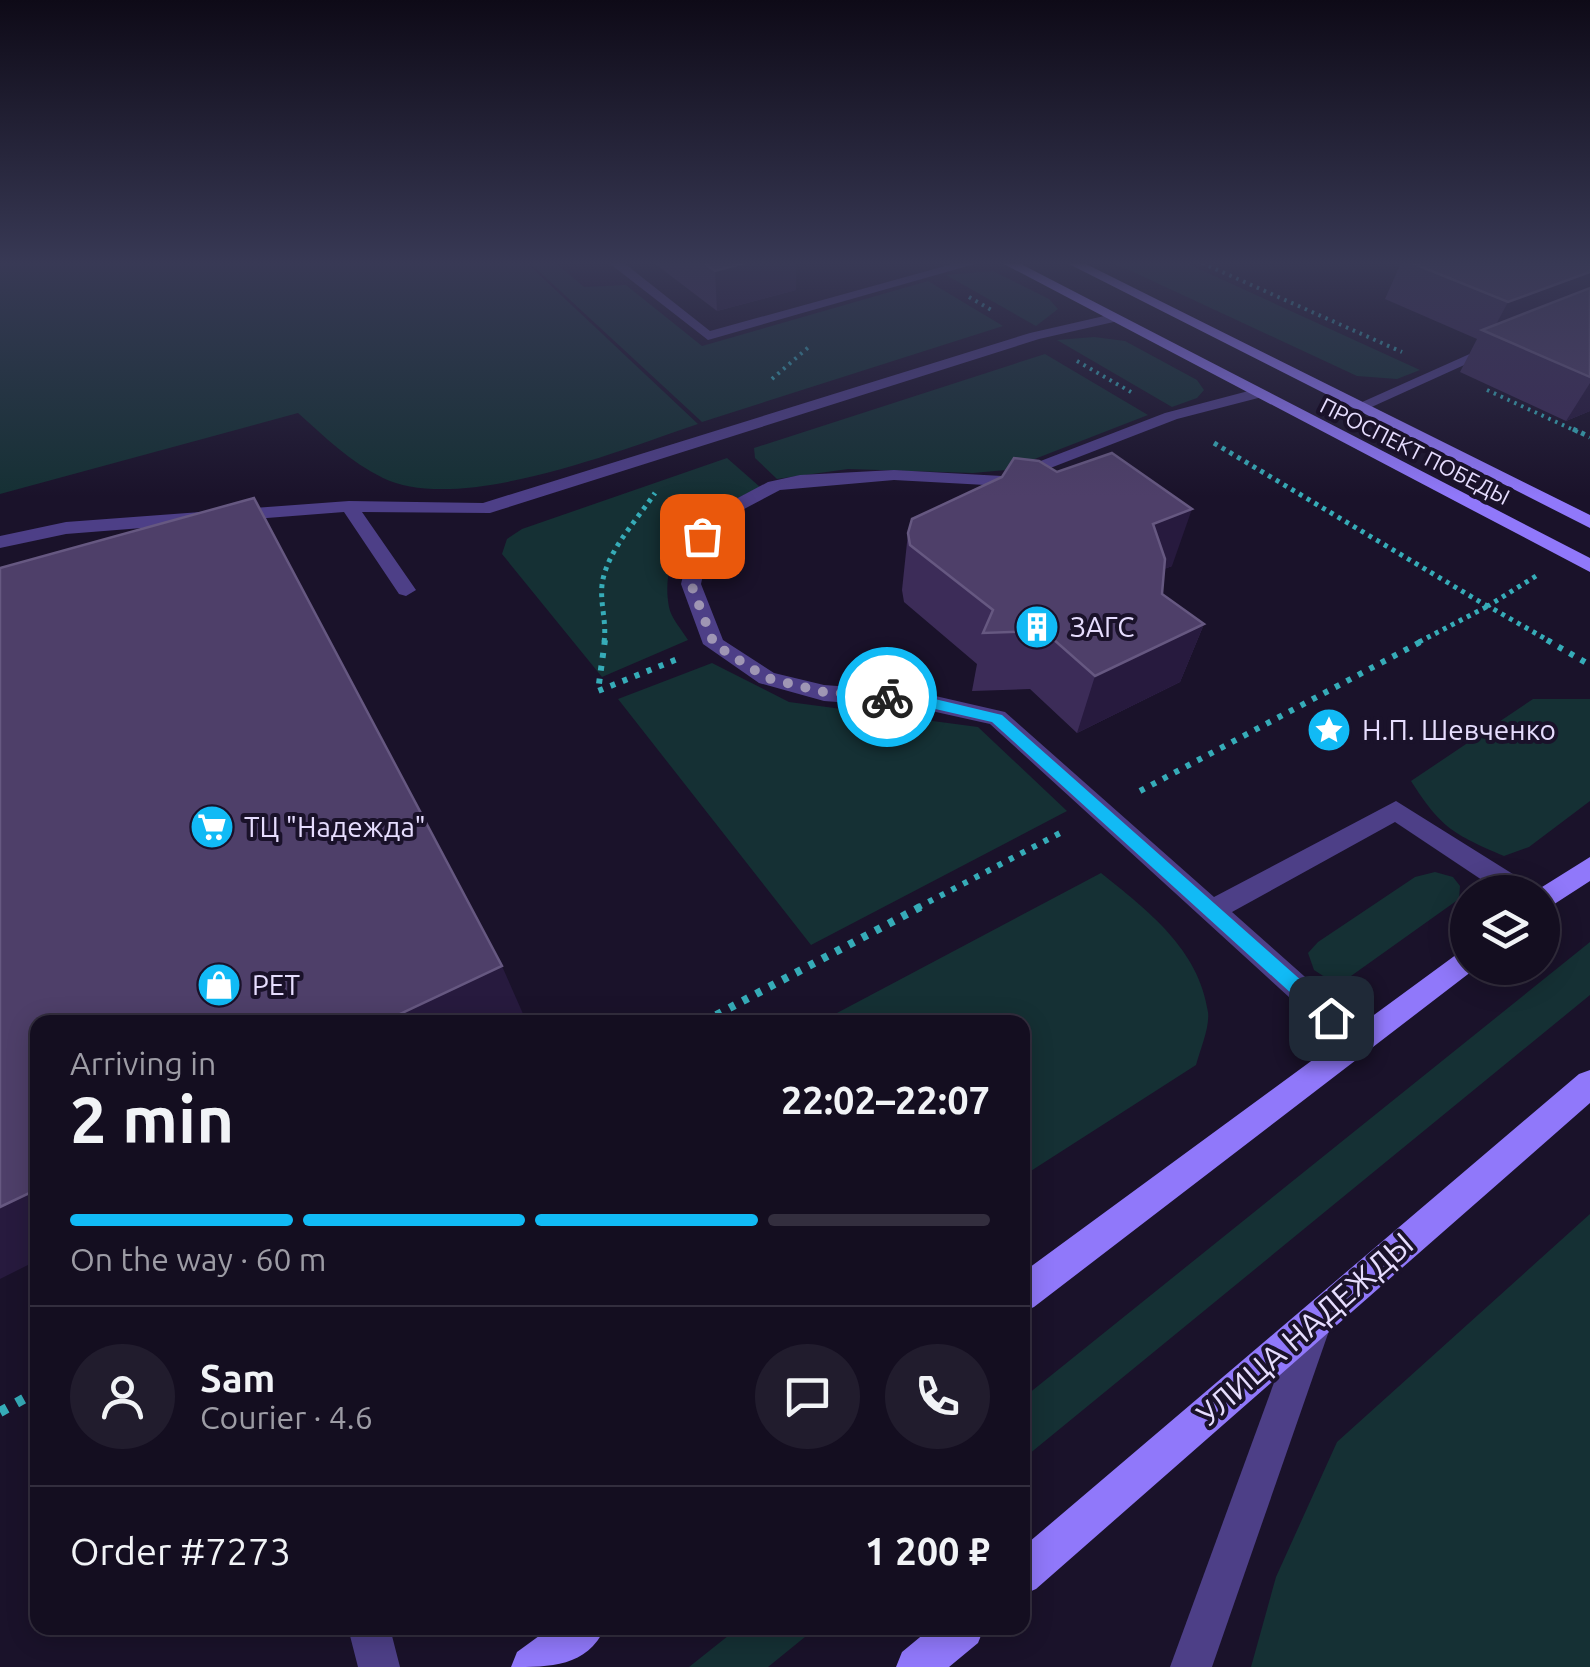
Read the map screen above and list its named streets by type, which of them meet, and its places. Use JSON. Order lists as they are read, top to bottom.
{
  "streets": {
    "main road": ["ПРОСПЕКТ ПОБЕДЫ", "УЛИЦА НАДЕЖДЫ"]
  },
  "places": {
    "building": ["ЗАГС"],
    "place": ["Н.П. Шевченко"],
    "supermarket": ["ТЦ \"Надежда\""],
    "shop": ["РЕТ"]
  },
  "page": {
    "heading": ["2 min", "Arriving in", "22:02–22:07"],
    "panel": [
      "Sam",
      "Courier · 4.6",
      "Order #7273",
      "1 200 ₽"
    ],
    "bar": "On the way · 60 m"
  }
}
